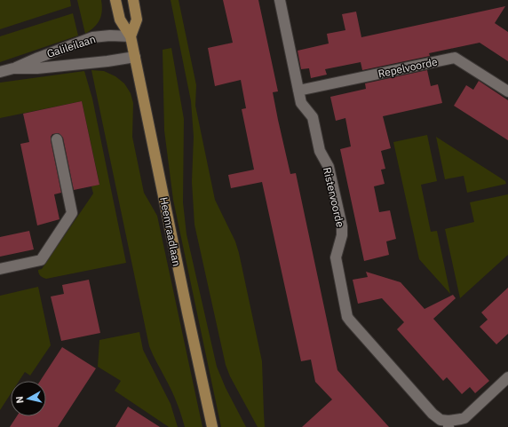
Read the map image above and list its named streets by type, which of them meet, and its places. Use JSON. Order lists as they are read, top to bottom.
{
  "streets": {
    "main road": ["Heemraadlaan"],
    "street": ["Galileilaan", "Repelvoorde", "Ristervoorde"]
  },
  "crossings": [
    ["Galileilaan", "Heemraadlaan"],
    ["Repelvoorde", "Ristervoorde"]
  ],
  "north": "left"
}
